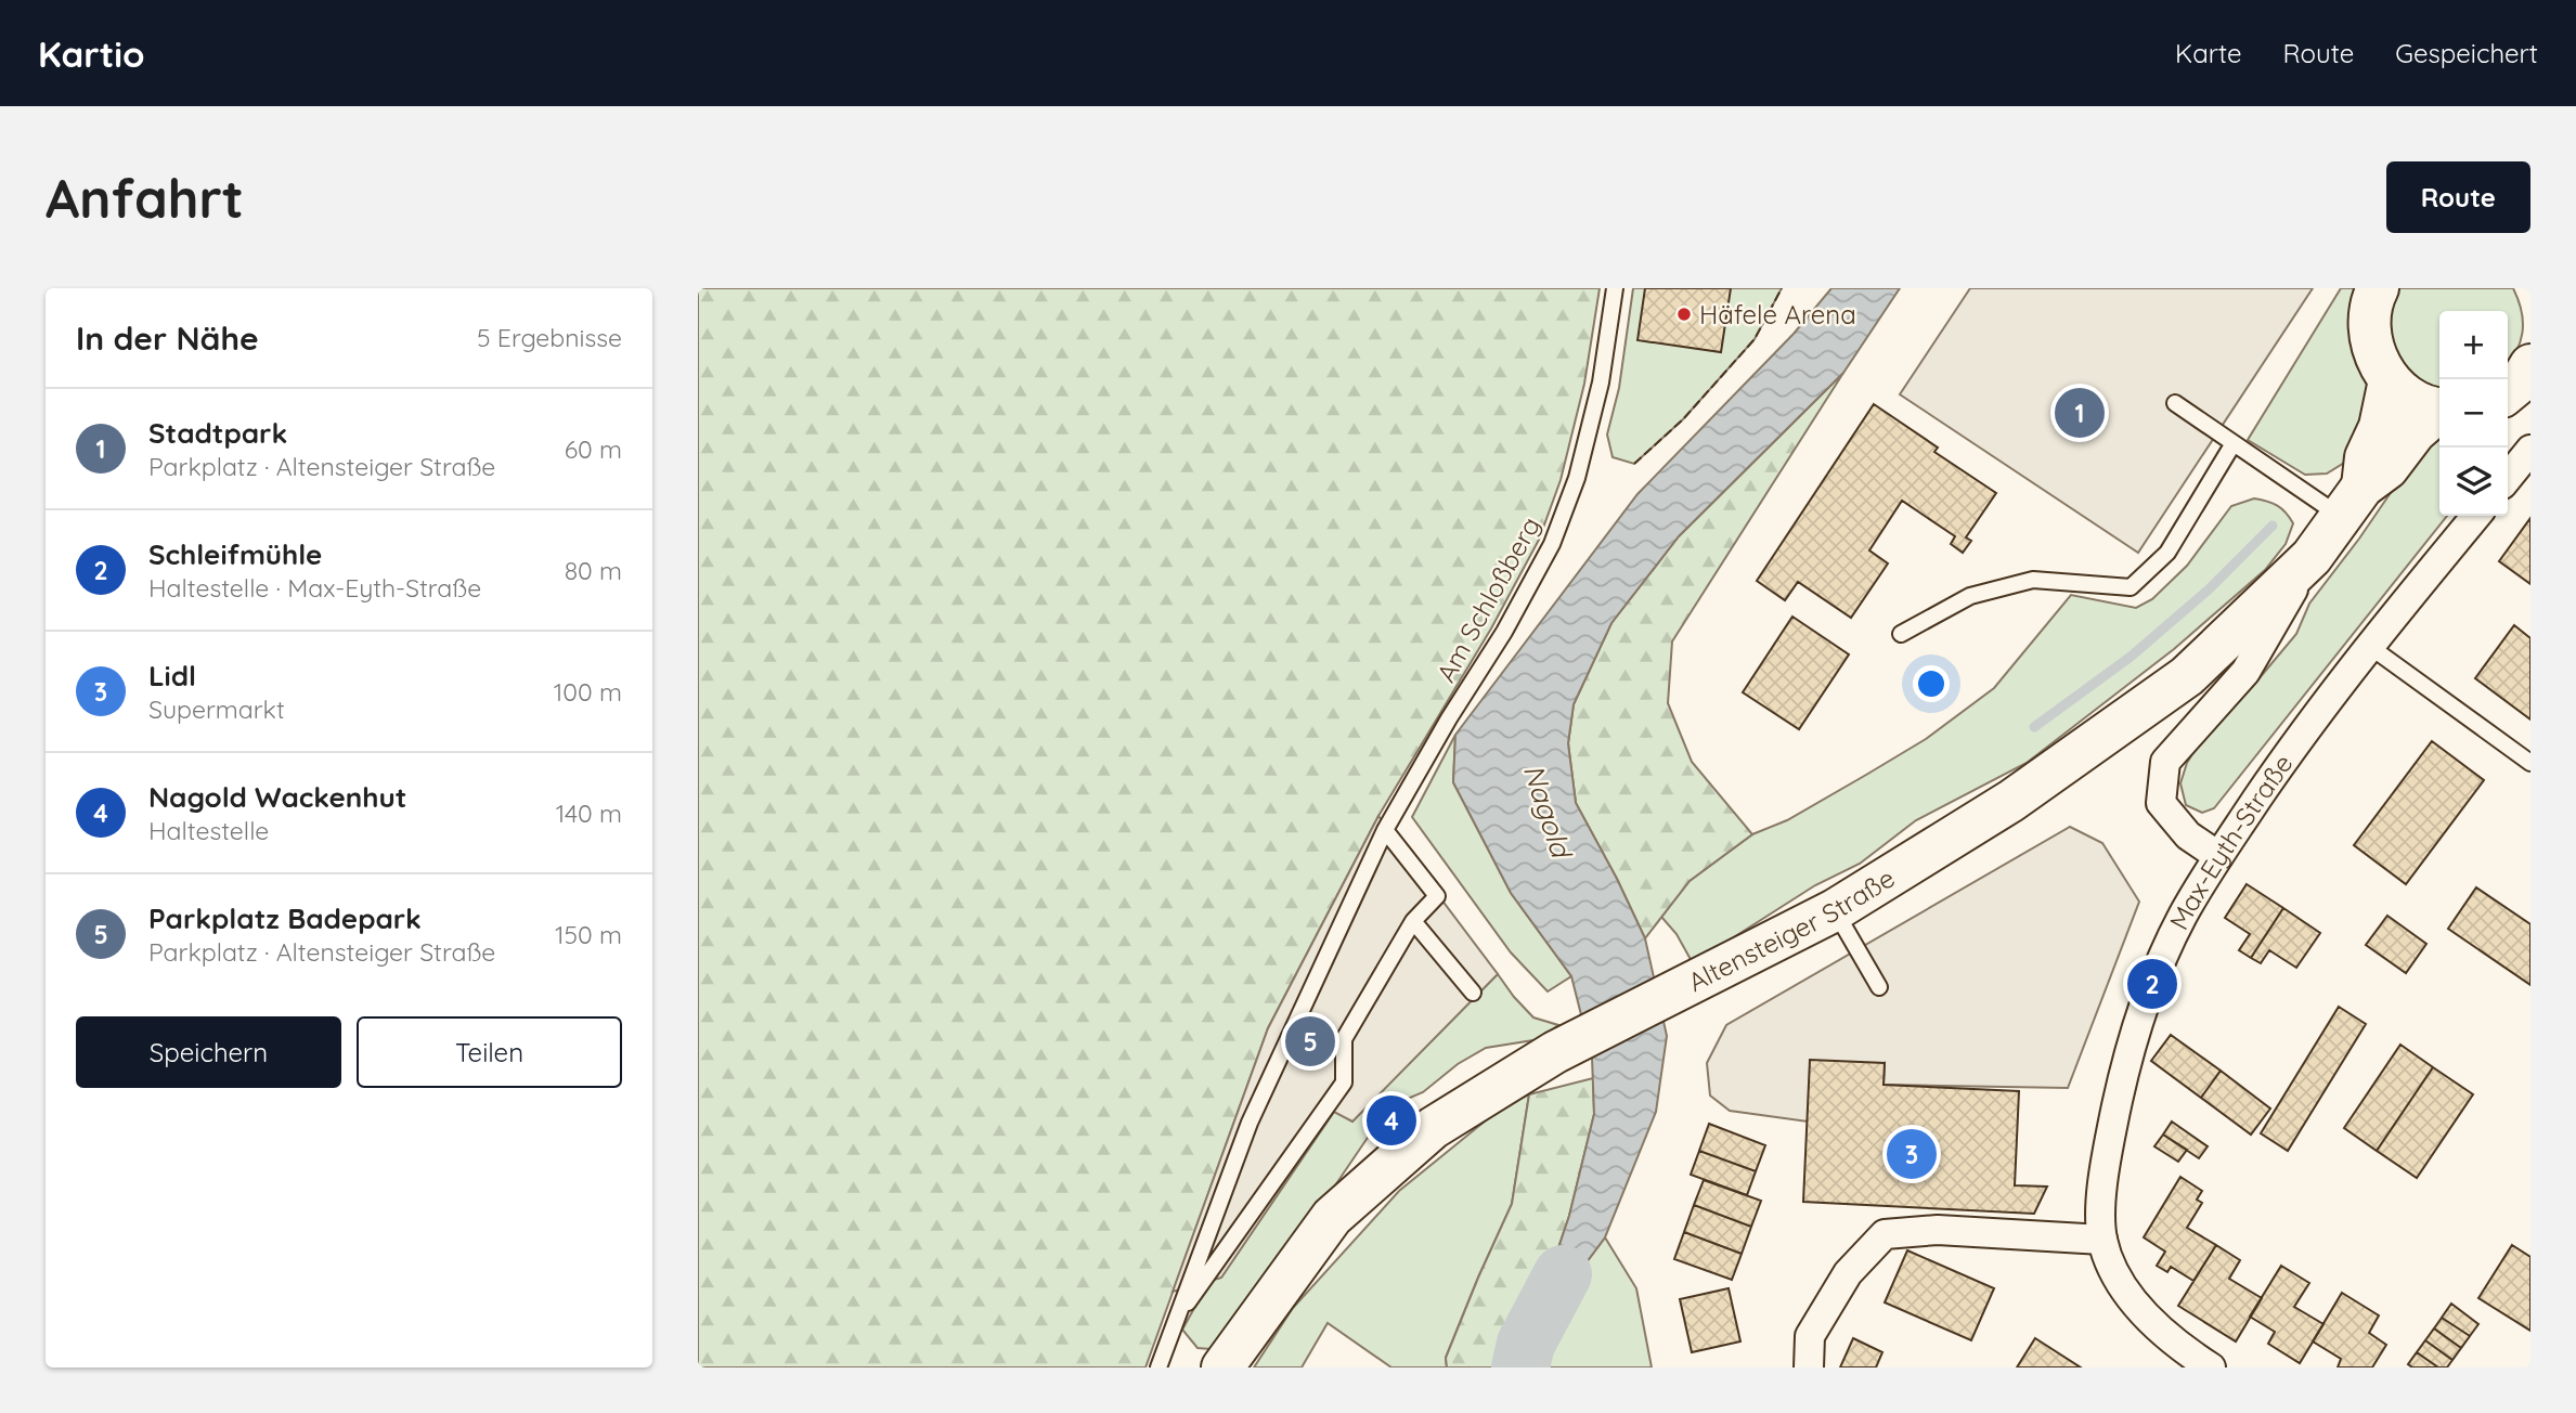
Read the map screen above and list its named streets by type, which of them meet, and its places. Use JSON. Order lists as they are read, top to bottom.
{
  "streets": {
    "main road": ["Altensteiger Straße"],
    "street": ["Max-Eyth-Straße"],
    "lane": ["Am Schloßberg"]
  },
  "water": ["Nagold"],
  "places": ["Häfele Arena"],
  "page": {
    "header": "Kartio",
    "nav": ["Karte", "Route", "Gespeichert"],
    "buttons": [
      "Route",
      ["Speichern", "Teilen"]
    ],
    "title": "Anfahrt",
    "heading": ["In der Nähe", "5 Ergebnisse"],
    "map_buttons": ["+", "−"],
    "pins": [
      "1",
      "2",
      "5",
      "4",
      "3"
    ],
    "list": [
      {
        "mark": "1",
        "name": "Stadtpark",
        "note": "Parkplatz · Altensteiger Straße",
        "value": "60 m"
      },
      {
        "mark": "2",
        "name": "Schleifmühle",
        "note": "Haltestelle · Max-Eyth-Straße",
        "value": "80 m"
      },
      {
        "mark": "3",
        "name": "Lidl",
        "note": "Supermarkt",
        "value": "100 m"
      },
      {
        "mark": "4",
        "name": "Nagold Wackenhut",
        "note": "Haltestelle",
        "value": "140 m"
      },
      {
        "mark": "5",
        "name": "Parkplatz Badepark",
        "note": "Parkplatz · Altensteiger Straße",
        "value": "150 m"
      }
    ]
  }
}
